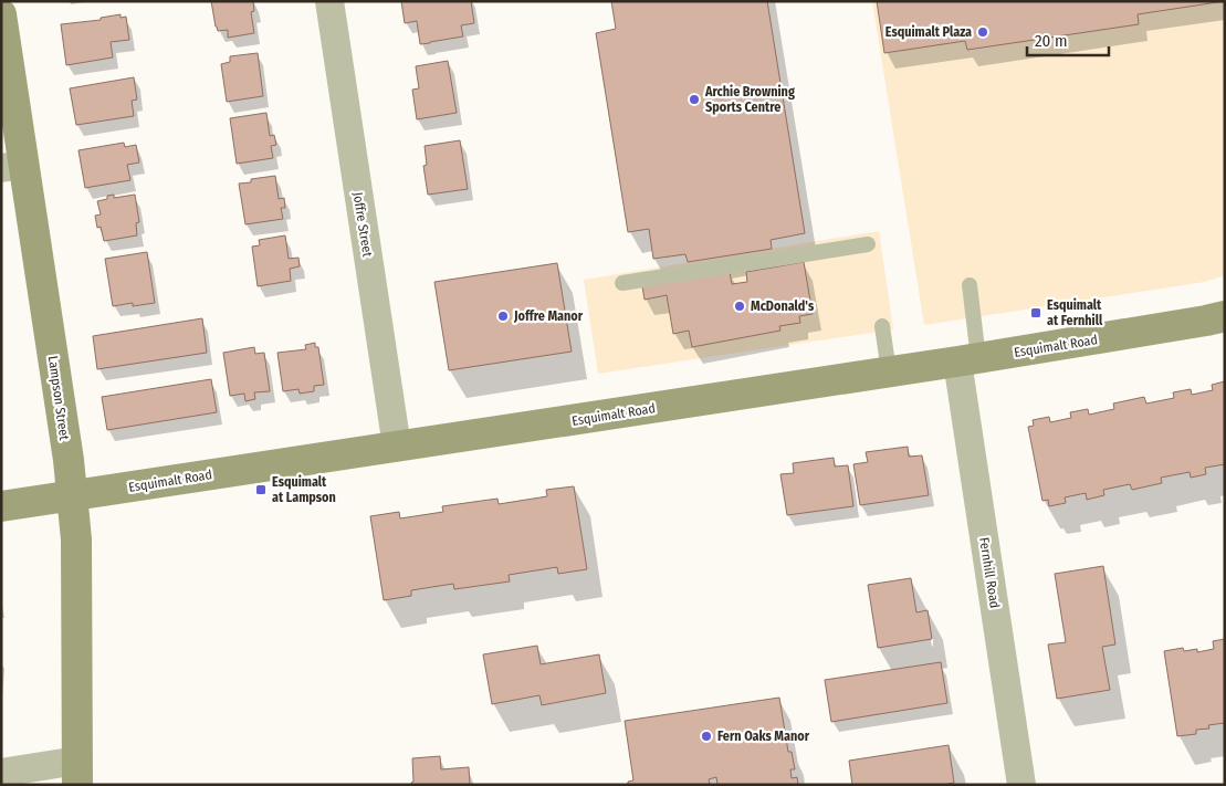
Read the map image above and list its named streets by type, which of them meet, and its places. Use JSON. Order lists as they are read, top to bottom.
{
  "streets": {
    "main road": ["Esquimalt Road", "Lampson Street"],
    "street": ["Joffre Street", "Fernhill Road"]
  },
  "crossings": [
    ["Joffre Street", "Esquimalt Road"],
    ["Esquimalt Road", "Lampson Street"],
    ["Esquimalt Road", "Fernhill Road"]
  ],
  "places": {
    "other": [
      "Esquimalt Plaza",
      "Archie Browning Sports Centre",
      "McDonald's",
      "Joffre Manor",
      "Fern Oaks Manor"
    ],
    "transit": ["Esquimalt at Fernhill", "Esquimalt at Lampson"]
  },
  "scale_bar": "20 m"
}
